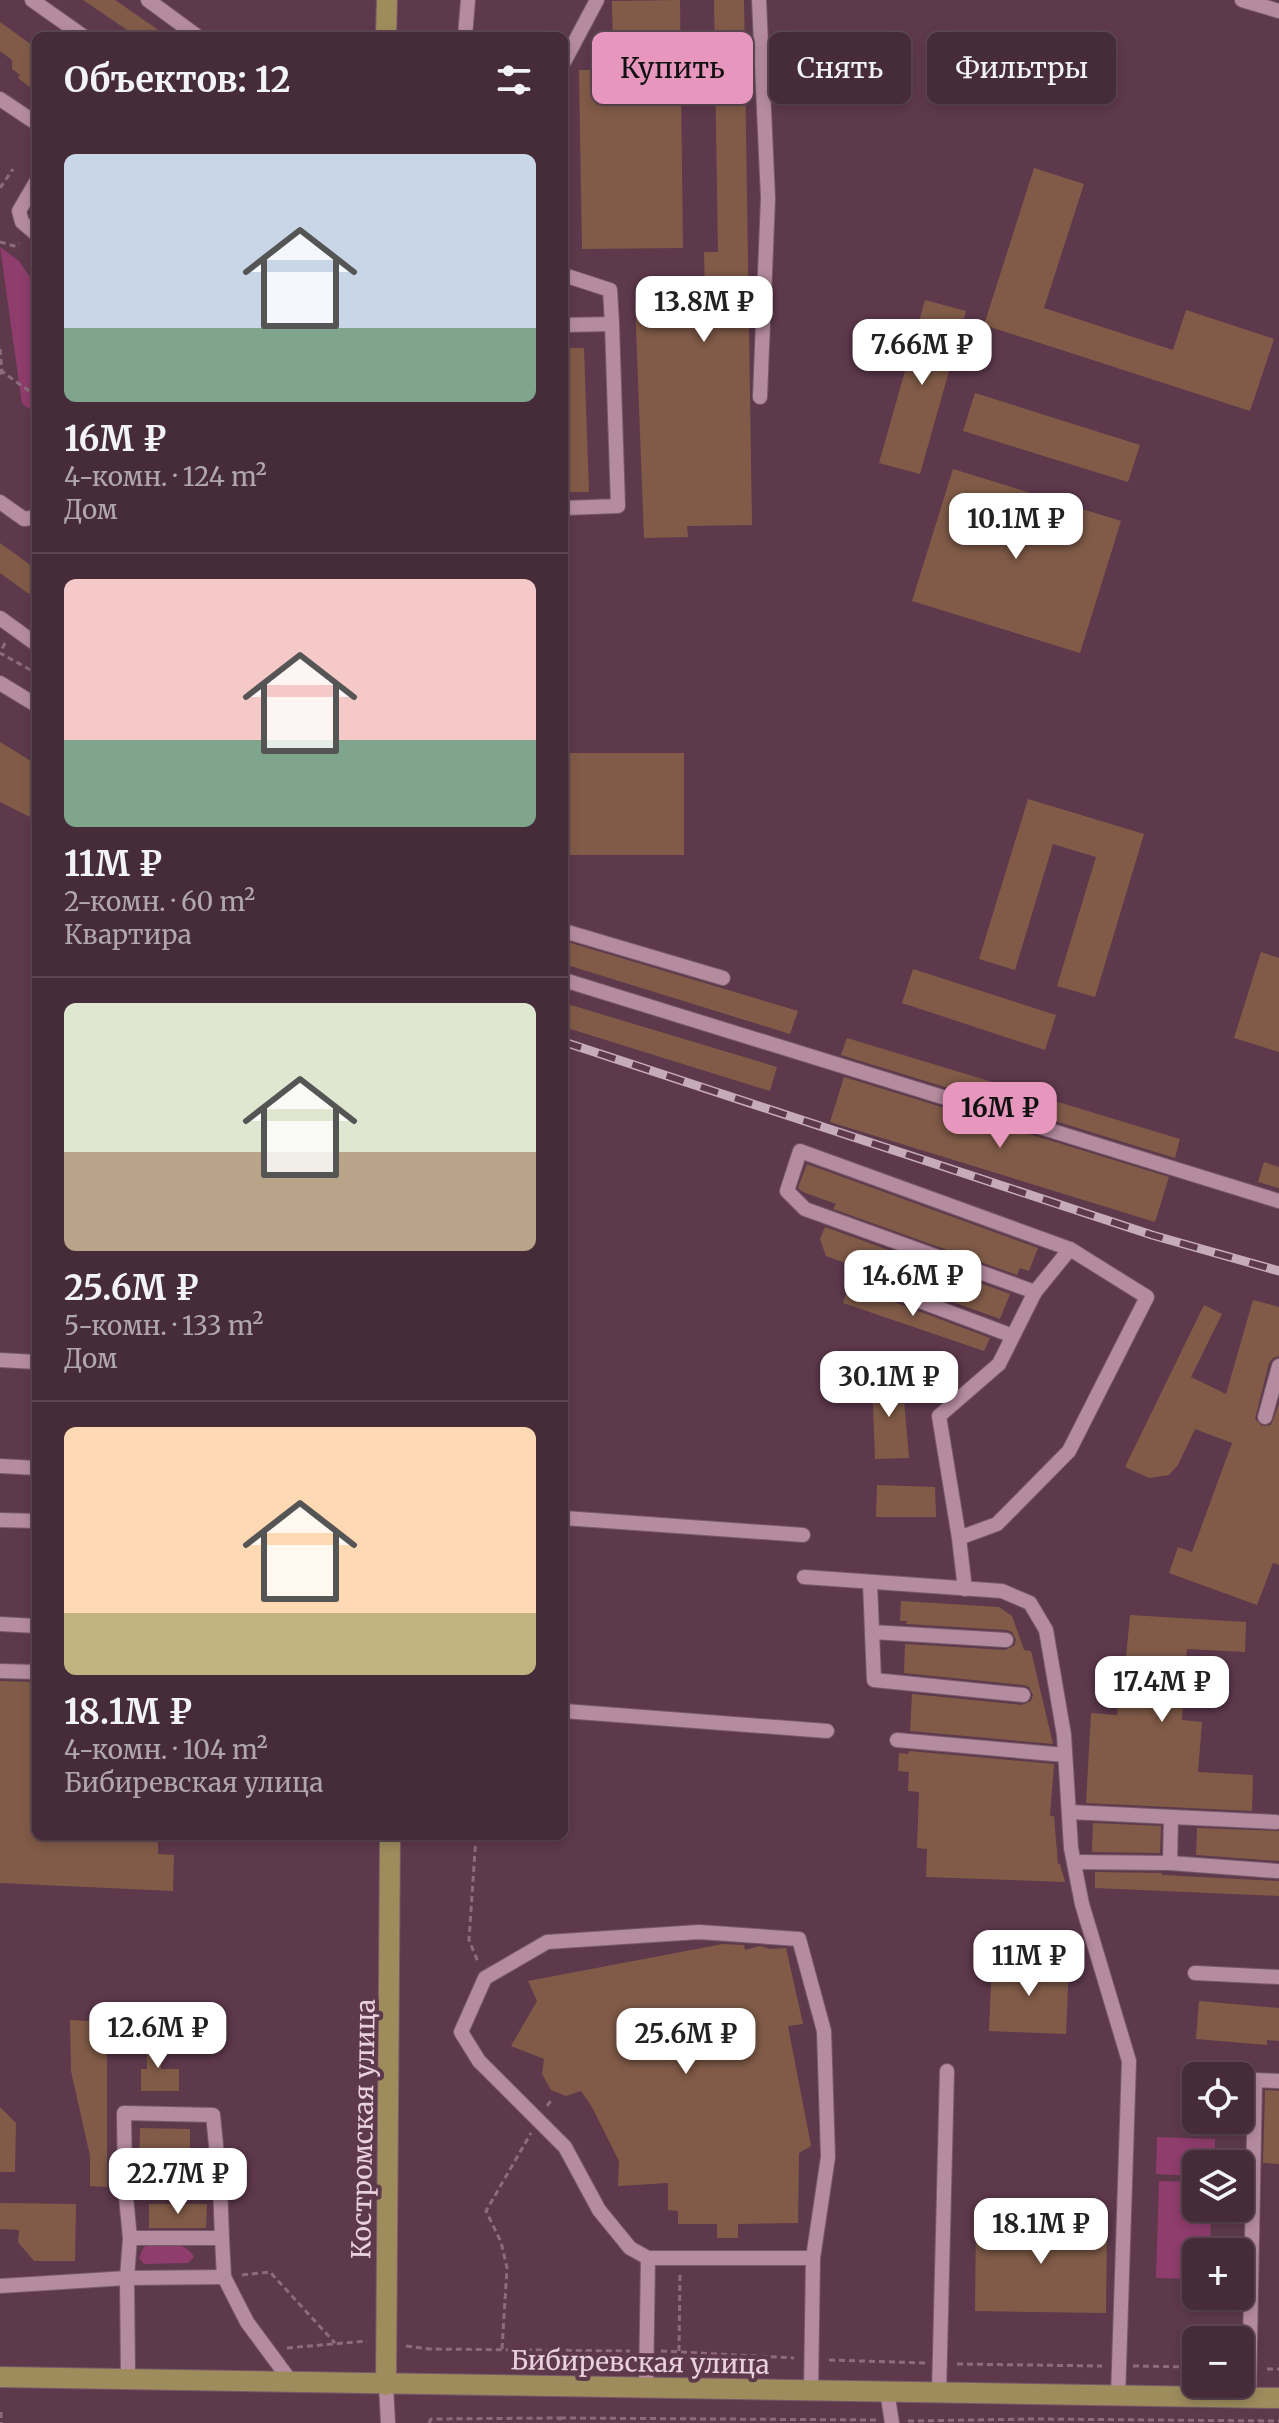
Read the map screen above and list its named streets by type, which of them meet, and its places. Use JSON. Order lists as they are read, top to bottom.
{
  "streets": {
    "main road": ["Костромская улица", "Бибиревская улица"]
  },
  "crossings": [
    ["Костромская улица", "Бибиревская улица"]
  ],
  "page": {
    "chip": ["Купить", "Снять", "Фильтры"],
    "heading": "Объектов: 12",
    "list": [
      {
        "name": "16M ₽",
        "note": "4-комн. · 124 m² · Дом"
      },
      {
        "name": "11M ₽",
        "note": "2-комн. · 60 m² · Квартира"
      },
      {
        "name": "25.6M ₽",
        "note": "5-комн. · 133 m² · Дом"
      },
      {
        "name": "18.1M ₽",
        "note": "4-комн. · 104 m² · Бибиревская улица"
      }
    ],
    "price": [
      "13.8M ₽",
      "7.66M ₽",
      "10.1M ₽",
      "16M ₽",
      "14.6M ₽",
      "30.1M ₽",
      "17.4M ₽",
      "11M ₽",
      "12.6M ₽",
      "25.6M ₽",
      "22.7M ₽",
      "18.1M ₽"
    ],
    "map_buttons": ["+", "−"]
  }
}
